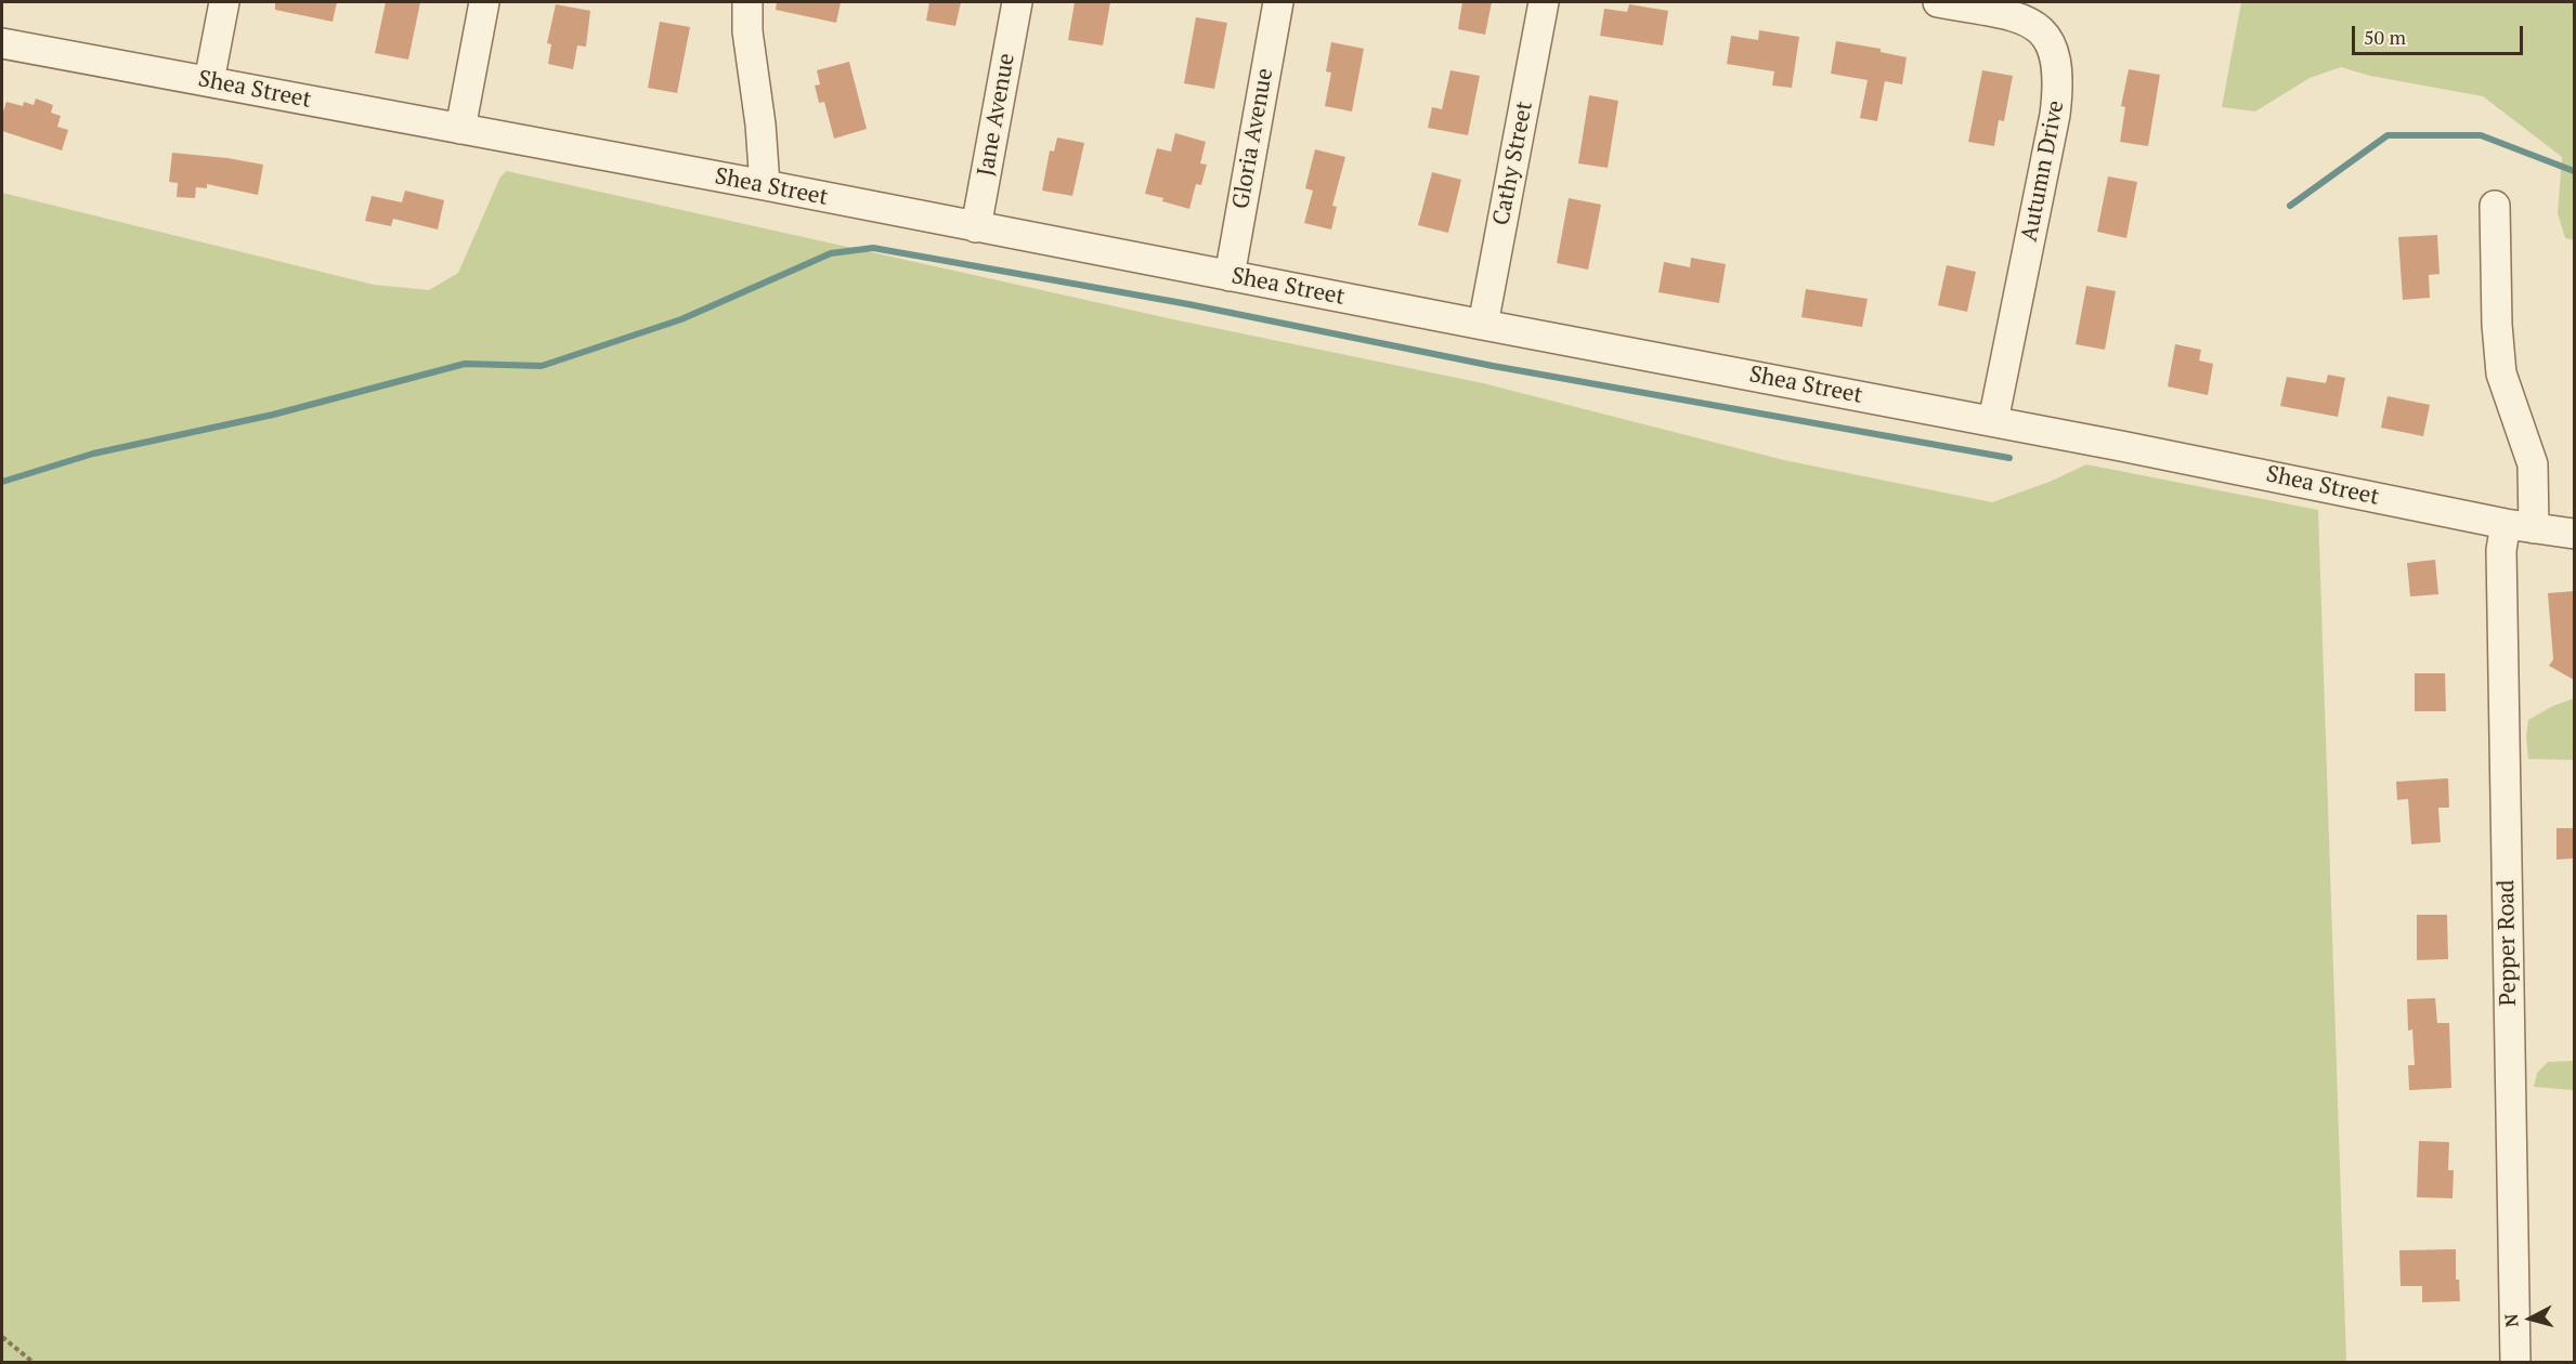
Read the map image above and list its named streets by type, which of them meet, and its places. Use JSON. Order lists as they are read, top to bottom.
{
  "streets": {
    "street": [
      "Shea Street",
      "Jane Avenue",
      "Gloria Avenue",
      "Cathy Street",
      "Autumn Drive",
      "Pepper Road"
    ]
  },
  "crossings": [
    ["Shea Street", "Jane Avenue"],
    ["Shea Street", "Gloria Avenue"],
    ["Shea Street", "Cathy Street"],
    ["Shea Street", "Autumn Drive"],
    ["Shea Street", "Pepper Road"]
  ],
  "scale_bar": "50 m",
  "north": "left"
}
